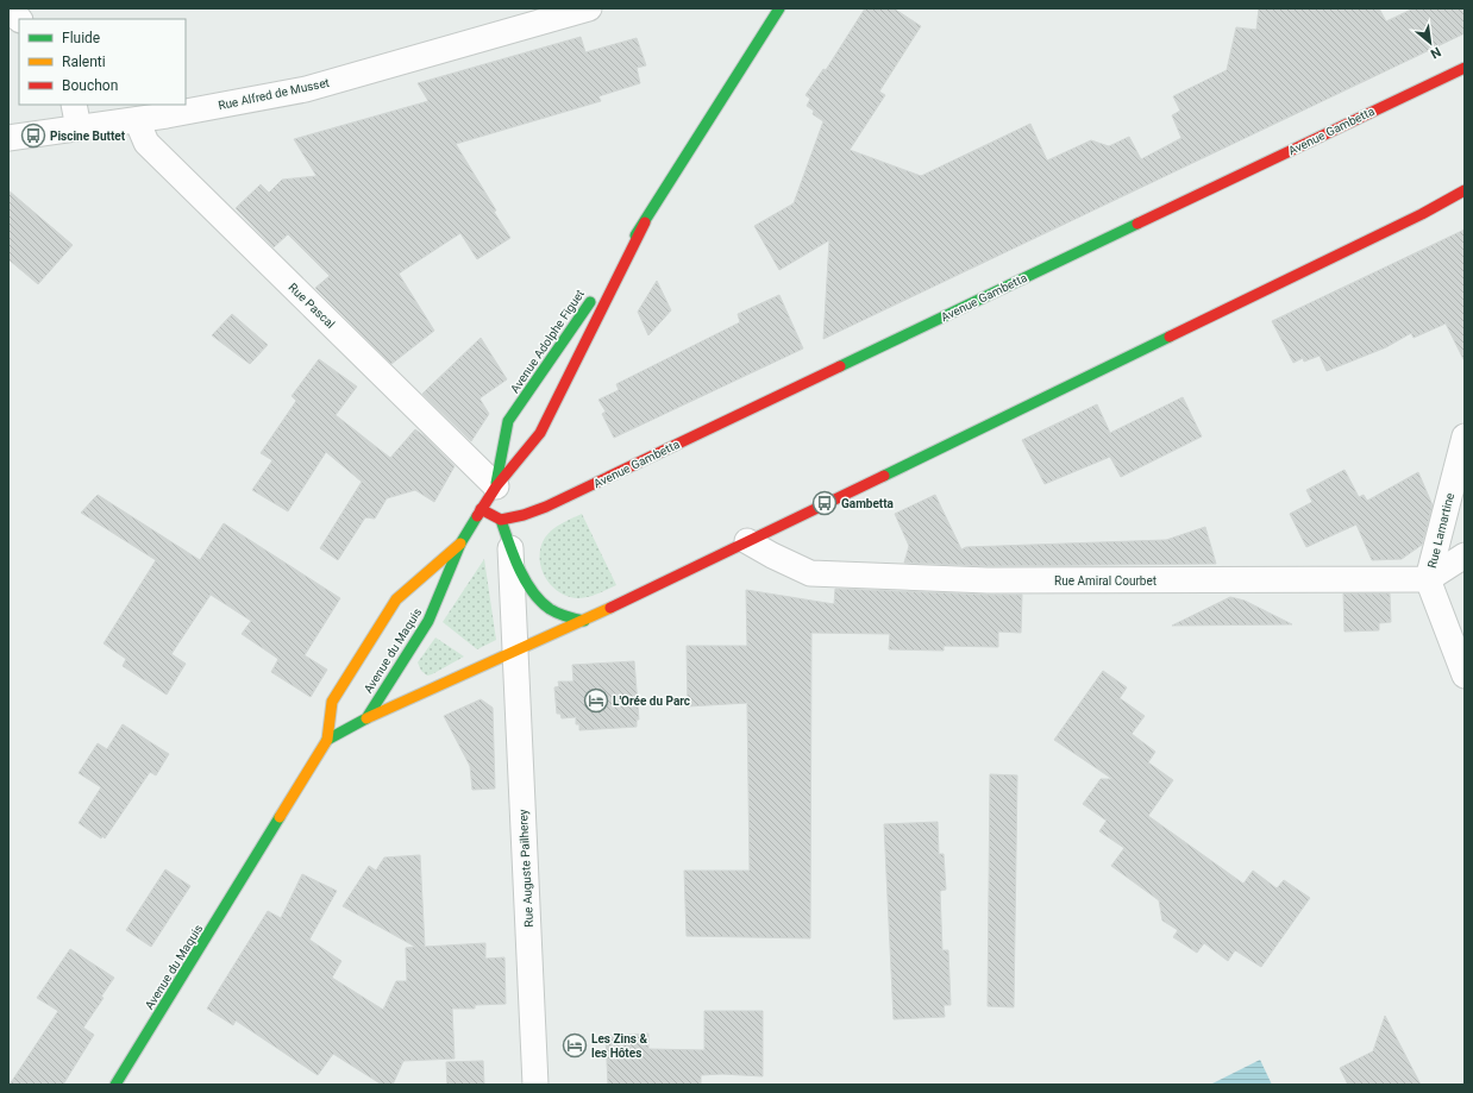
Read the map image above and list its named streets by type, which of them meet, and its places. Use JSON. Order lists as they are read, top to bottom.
{
  "streets": {
    "main road": ["Avenue Gambetta", "Avenue Adolphe Figuet", "Avenue du Maquis"],
    "street": [
      "Rue Alfred de Musset",
      "Rue Pascal",
      "Rue Lamartine",
      "Rue Amiral Courbet",
      "Rue Auguste Pailherey"
    ]
  },
  "crossings": [
    ["Rue Alfred de Musset", "Rue Pascal"],
    ["Rue Pascal", "Avenue Adolphe Figuet"],
    ["Avenue Adolphe Figuet", "Avenue du Maquis"],
    ["Rue Lamartine", "Rue Amiral Courbet"]
  ],
  "places": {
    "bus stop": ["Piscine Buttet", "Gambetta"],
    "hotel": ["L'Orée du Parc", "Les Zins & les Hôtes"]
  },
  "legend": ["Fluide", "Ralenti", "Bouchon"],
  "north": "bottom right"
}
